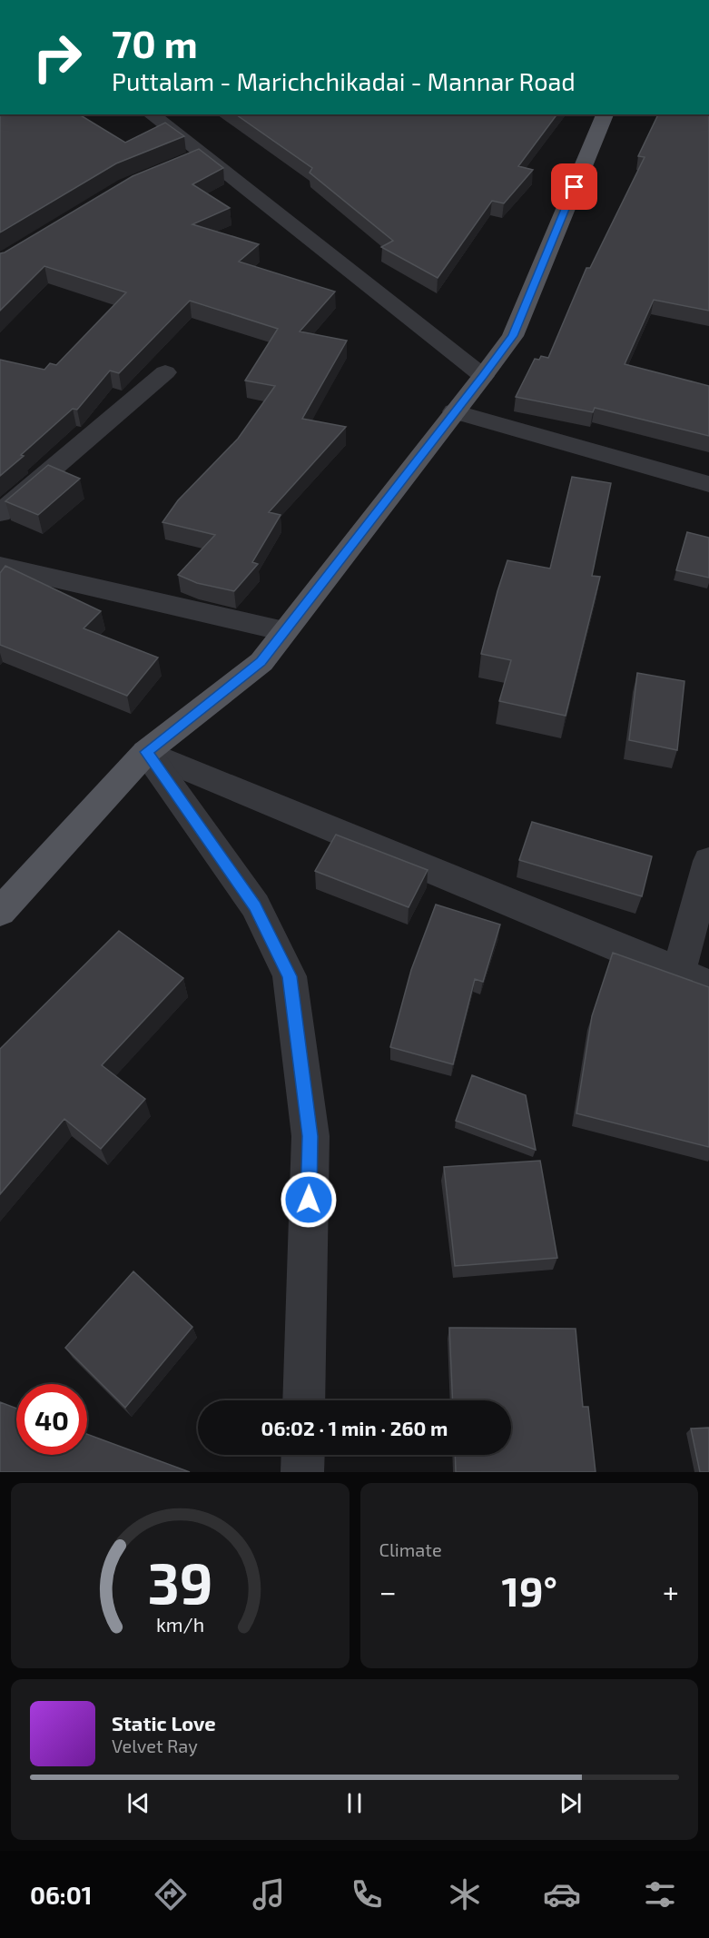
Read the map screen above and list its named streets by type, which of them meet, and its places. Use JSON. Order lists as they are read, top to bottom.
{
  "page": {
    "turn": ["70 m", "Puttalam - Marichchikadai - Mannar Road"],
    "limit": "40",
    "trip": "06:02 · 1 min · 260 m",
    "tile": "Climate",
    "heat": ["−", "19°", "+"],
    "song": ["Static Love", "Velvet Ray"],
    "tabs": "06:01",
    "gauge": ["39", "km/h"]
  }
}
